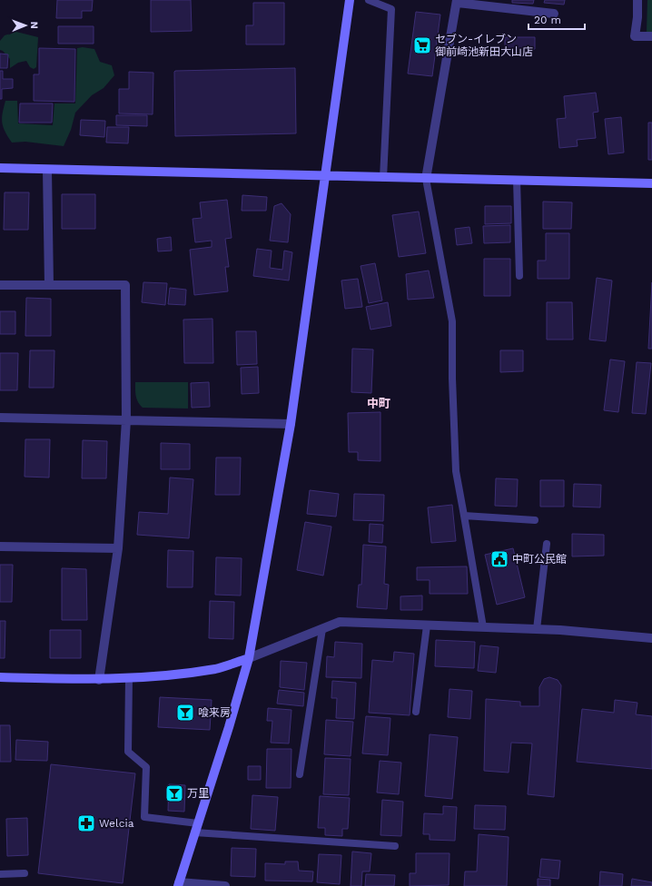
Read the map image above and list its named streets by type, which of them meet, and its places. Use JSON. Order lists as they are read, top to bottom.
{
  "districts": ["中町"],
  "places": {
    "supermarket": ["セブン‐イレブン 御前崎池新田大山店"],
    "public building": ["中町公民館"],
    "bar": ["喰来房", "万里"],
    "pharmacy": ["Welcia"]
  },
  "scale_bar": "20 m",
  "north": "right"
}
